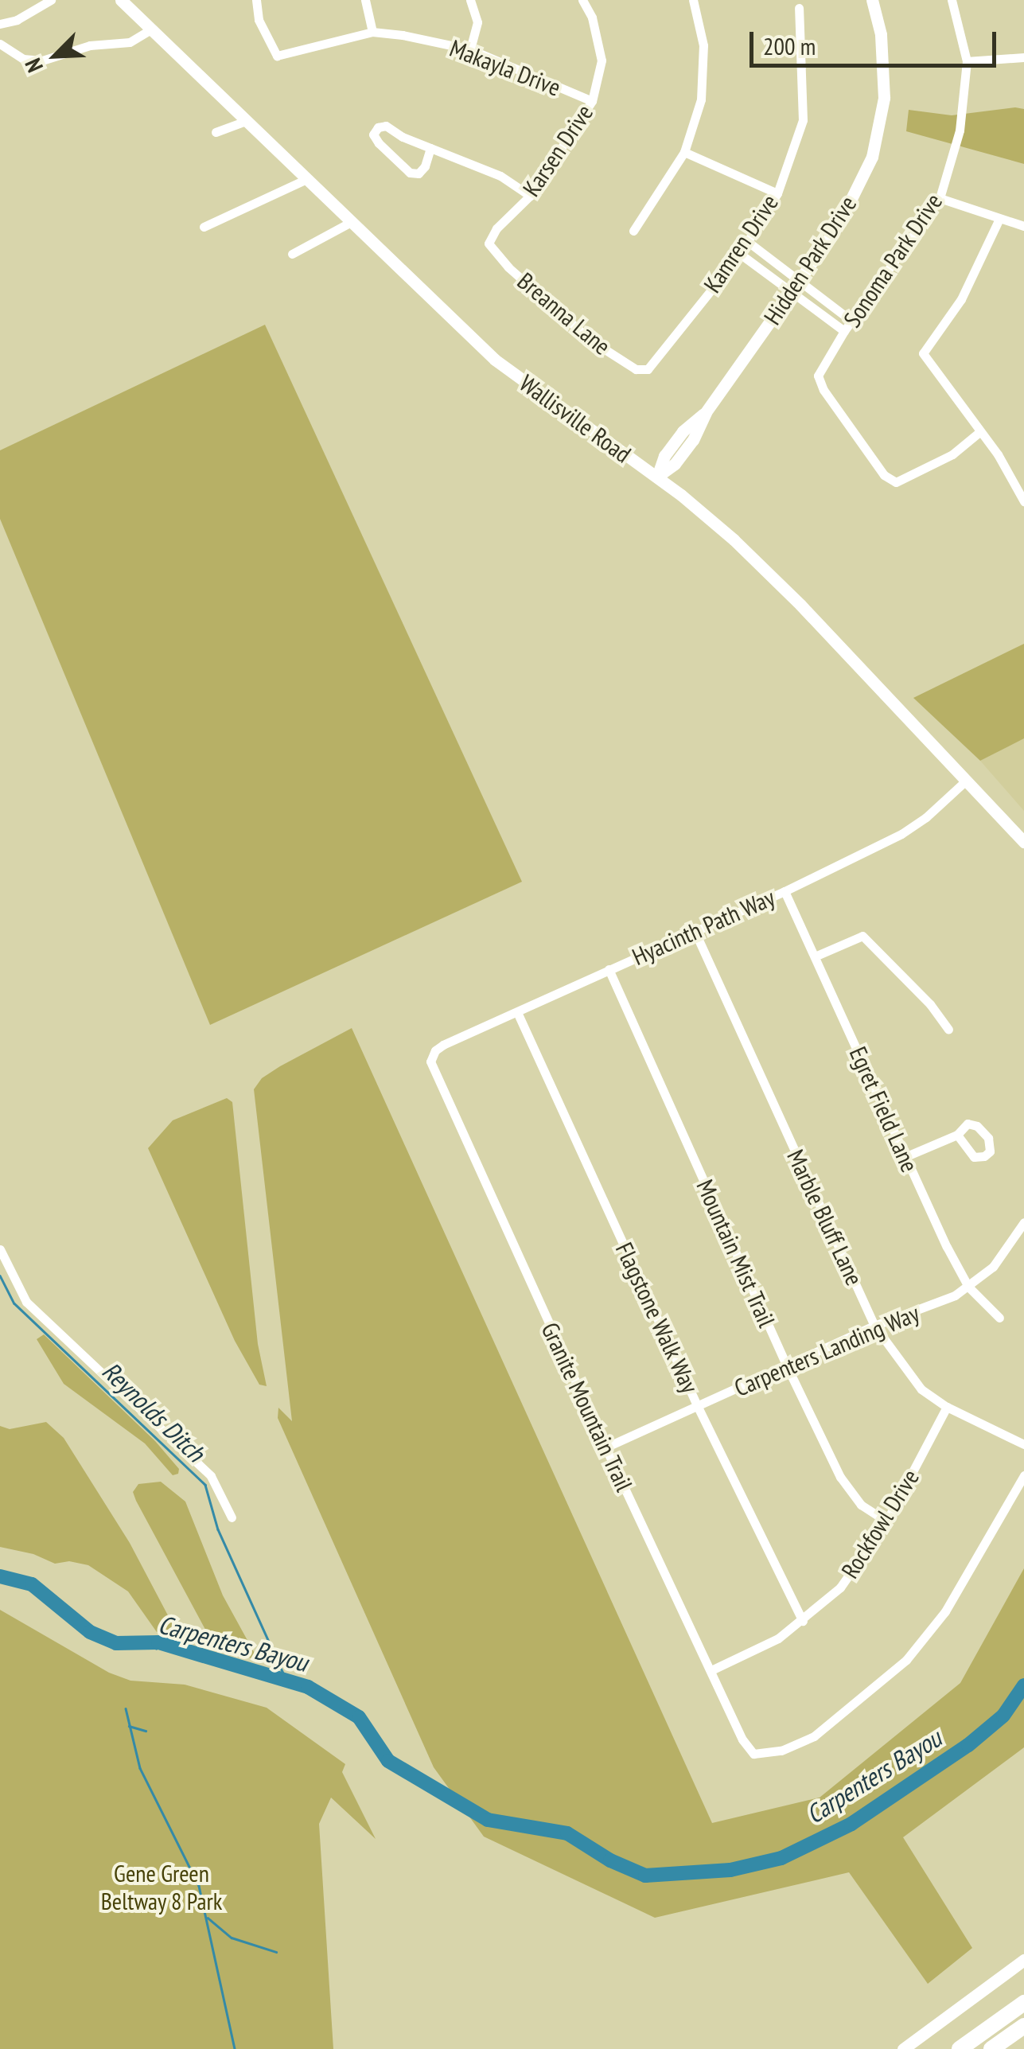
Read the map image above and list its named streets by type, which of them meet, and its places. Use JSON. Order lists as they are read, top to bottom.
{
  "streets": {
    "main road": ["Hidden Park Drive", "Wallisville Road"],
    "street": [
      "Makayla Drive",
      "Karsen Drive",
      "Kamren Drive",
      "Sonoma Park Drive",
      "Breanna Lane",
      "Hyacinth Path Way",
      "Egret Field Lane",
      "Marble Bluff Lane",
      "Mountain Mist Trail",
      "Flagstone Walk Way",
      "Carpenters Landing Way",
      "Granite Mountain Trail",
      "Rockfowl Drive"
    ]
  },
  "crossings": [
    ["Makayla Drive", "Karsen Drive"],
    ["Karsen Drive", "Breanna Lane"],
    ["Kamren Drive", "Breanna Lane"],
    ["Hidden Park Drive", "Wallisville Road"],
    ["Wallisville Road", "Hyacinth Path Way"],
    ["Hyacinth Path Way", "Egret Field Lane"],
    ["Hyacinth Path Way", "Marble Bluff Lane"],
    ["Hyacinth Path Way", "Mountain Mist Trail"],
    ["Hyacinth Path Way", "Flagstone Walk Way"],
    ["Hyacinth Path Way", "Granite Mountain Trail"],
    ["Egret Field Lane", "Carpenters Landing Way"],
    ["Marble Bluff Lane", "Carpenters Landing Way"],
    ["Marble Bluff Lane", "Rockfowl Drive"],
    ["Mountain Mist Trail", "Carpenters Landing Way"],
    ["Mountain Mist Trail", "Rockfowl Drive"],
    ["Flagstone Walk Way", "Carpenters Landing Way"],
    ["Flagstone Walk Way", "Rockfowl Drive"],
    ["Carpenters Landing Way", "Granite Mountain Trail"],
    ["Granite Mountain Trail", "Rockfowl Drive"]
  ],
  "water": ["Reynolds Ditch", "Carpenters Bayou"],
  "parks": ["Gene Green Beltway 8 Park"],
  "scale_bar": "200 m",
  "north": "bottom left"
}
